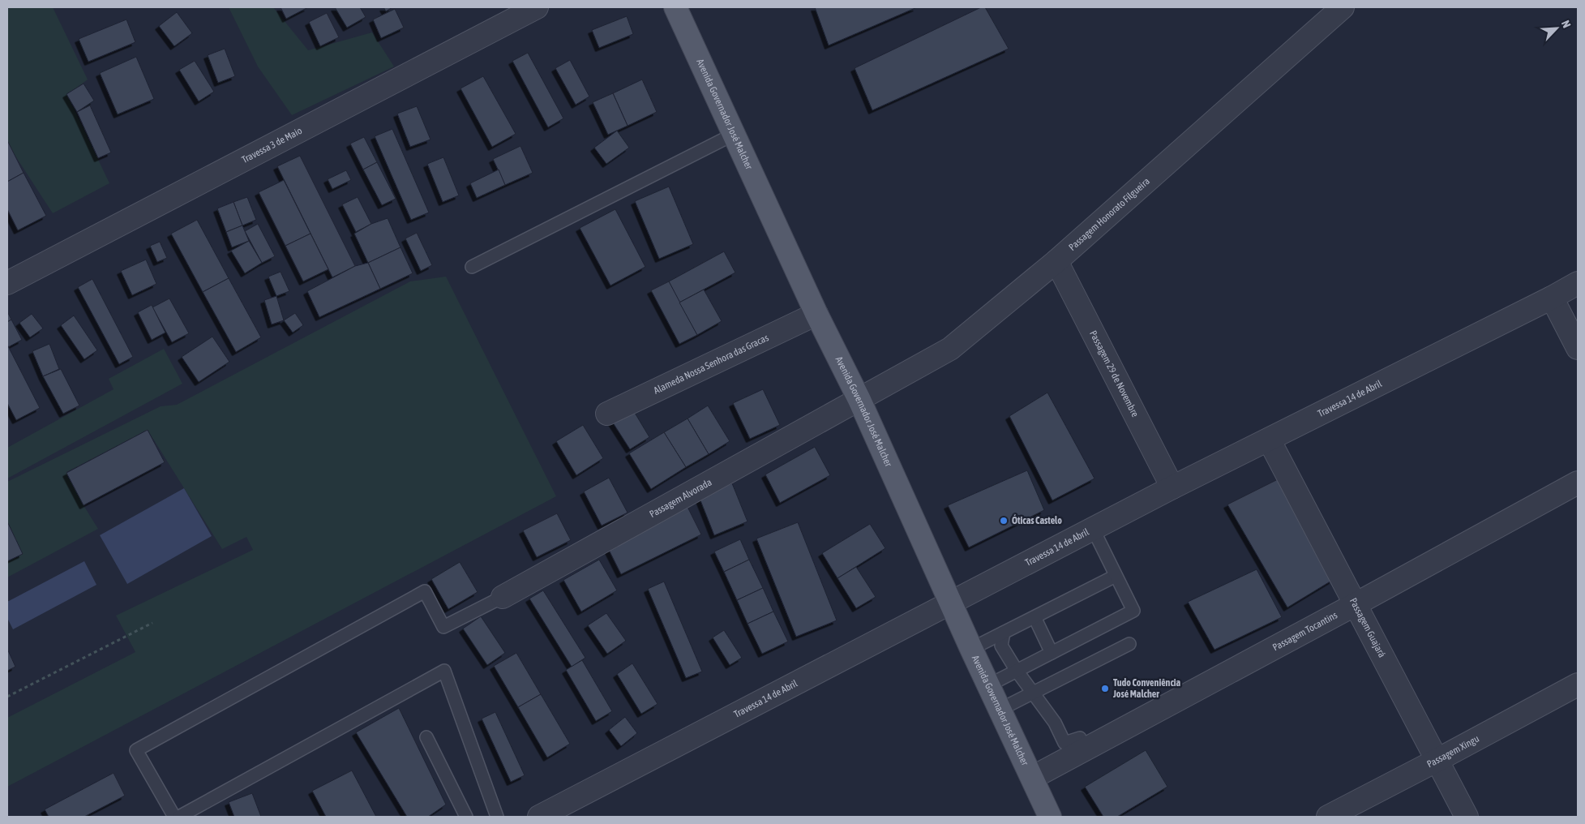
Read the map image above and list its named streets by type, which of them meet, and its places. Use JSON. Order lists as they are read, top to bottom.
{
  "streets": {
    "main road": ["Avenida Governador José Malcher"],
    "street": [
      "Travessa 3 de Maio",
      "Passagem Honorato Filgueira",
      "Alameda Nossa Senhora das Gracas",
      "Passagem 29 de Novembre",
      "Travessa 14 de Abril",
      "Passagem Alvorada",
      "Passagem Guajará",
      "Passagem Tocantins",
      "Passagem Xingu"
    ]
  },
  "crossings": [
    ["Avenida Governador José Malcher", "Passagem Honorato Filgueira"],
    ["Avenida Governador José Malcher", "Alameda Nossa Senhora das Gracas"],
    ["Avenida Governador José Malcher", "Travessa 14 de Abril"],
    ["Avenida Governador José Malcher", "Passagem Alvorada"],
    ["Avenida Governador José Malcher", "Passagem Tocantins"],
    ["Passagem Honorato Filgueira", "Passagem 29 de Novembre"],
    ["Passagem Honorato Filgueira", "Passagem Alvorada"],
    ["Passagem 29 de Novembre", "Travessa 14 de Abril"],
    ["Travessa 14 de Abril", "Passagem Guajará"],
    ["Passagem Guajará", "Passagem Tocantins"],
    ["Passagem Guajará", "Passagem Xingu"]
  ],
  "places": ["Óticas Castelo", "Tudo Conveniência José Malcher"],
  "north": "top right"
}
